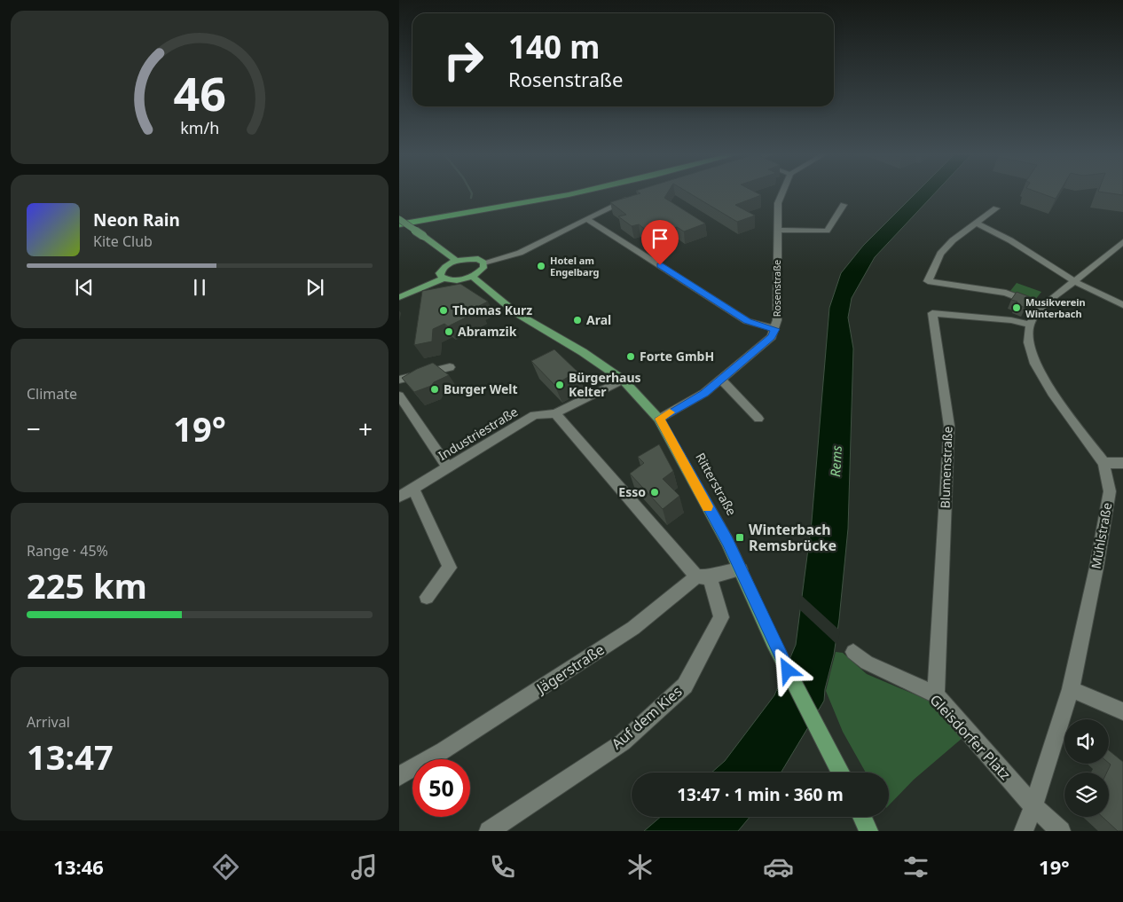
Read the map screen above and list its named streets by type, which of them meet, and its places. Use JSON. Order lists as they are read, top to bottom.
{
  "streets": {
    "main road": ["Ritterstraße"],
    "street": [
      "Rosenstraße",
      "Industriestraße",
      "Blumenstraße",
      "Mühlstraße",
      "Jägerstraße",
      "Auf dem Kies",
      "Gleisdorfer Platz"
    ]
  },
  "crossings": [
    ["Rosenstraße", "Ritterstraße"],
    ["Industriestraße", "Ritterstraße"],
    ["Blumenstraße", "Mühlstraße"],
    ["Blumenstraße", "Gleisdorfer Platz"],
    ["Ritterstraße", "Jägerstraße"],
    ["Mühlstraße", "Gleisdorfer Platz"],
    ["Jägerstraße", "Auf dem Kies"]
  ],
  "water": ["Rems"],
  "places": {
    "other": [
      "Hotel am Engelbarg",
      "Musikverein Winterbach",
      "Thomas Kurz",
      "Aral",
      "Abramzik",
      "Forte GmbH",
      "Bürgerhaus Kelter",
      "Burger Welt",
      "Esso"
    ],
    "transit": ["Winterbach Remsbrücke"]
  },
  "page": {
    "turn": ["140 m", "Rosenstraße"],
    "song": ["Neon Rain", "Kite Club"],
    "tile": [
      "Climate",
      ["Range · 45%", "225 km"],
      ["Arrival", "13:47"]
    ],
    "heat": ["−", "19°", "+"],
    "limit": "50",
    "trip": "13:47 · 1 min · 360 m",
    "tabs": ["13:46", "19°"],
    "gauge": ["46", "km/h"]
  }
}
